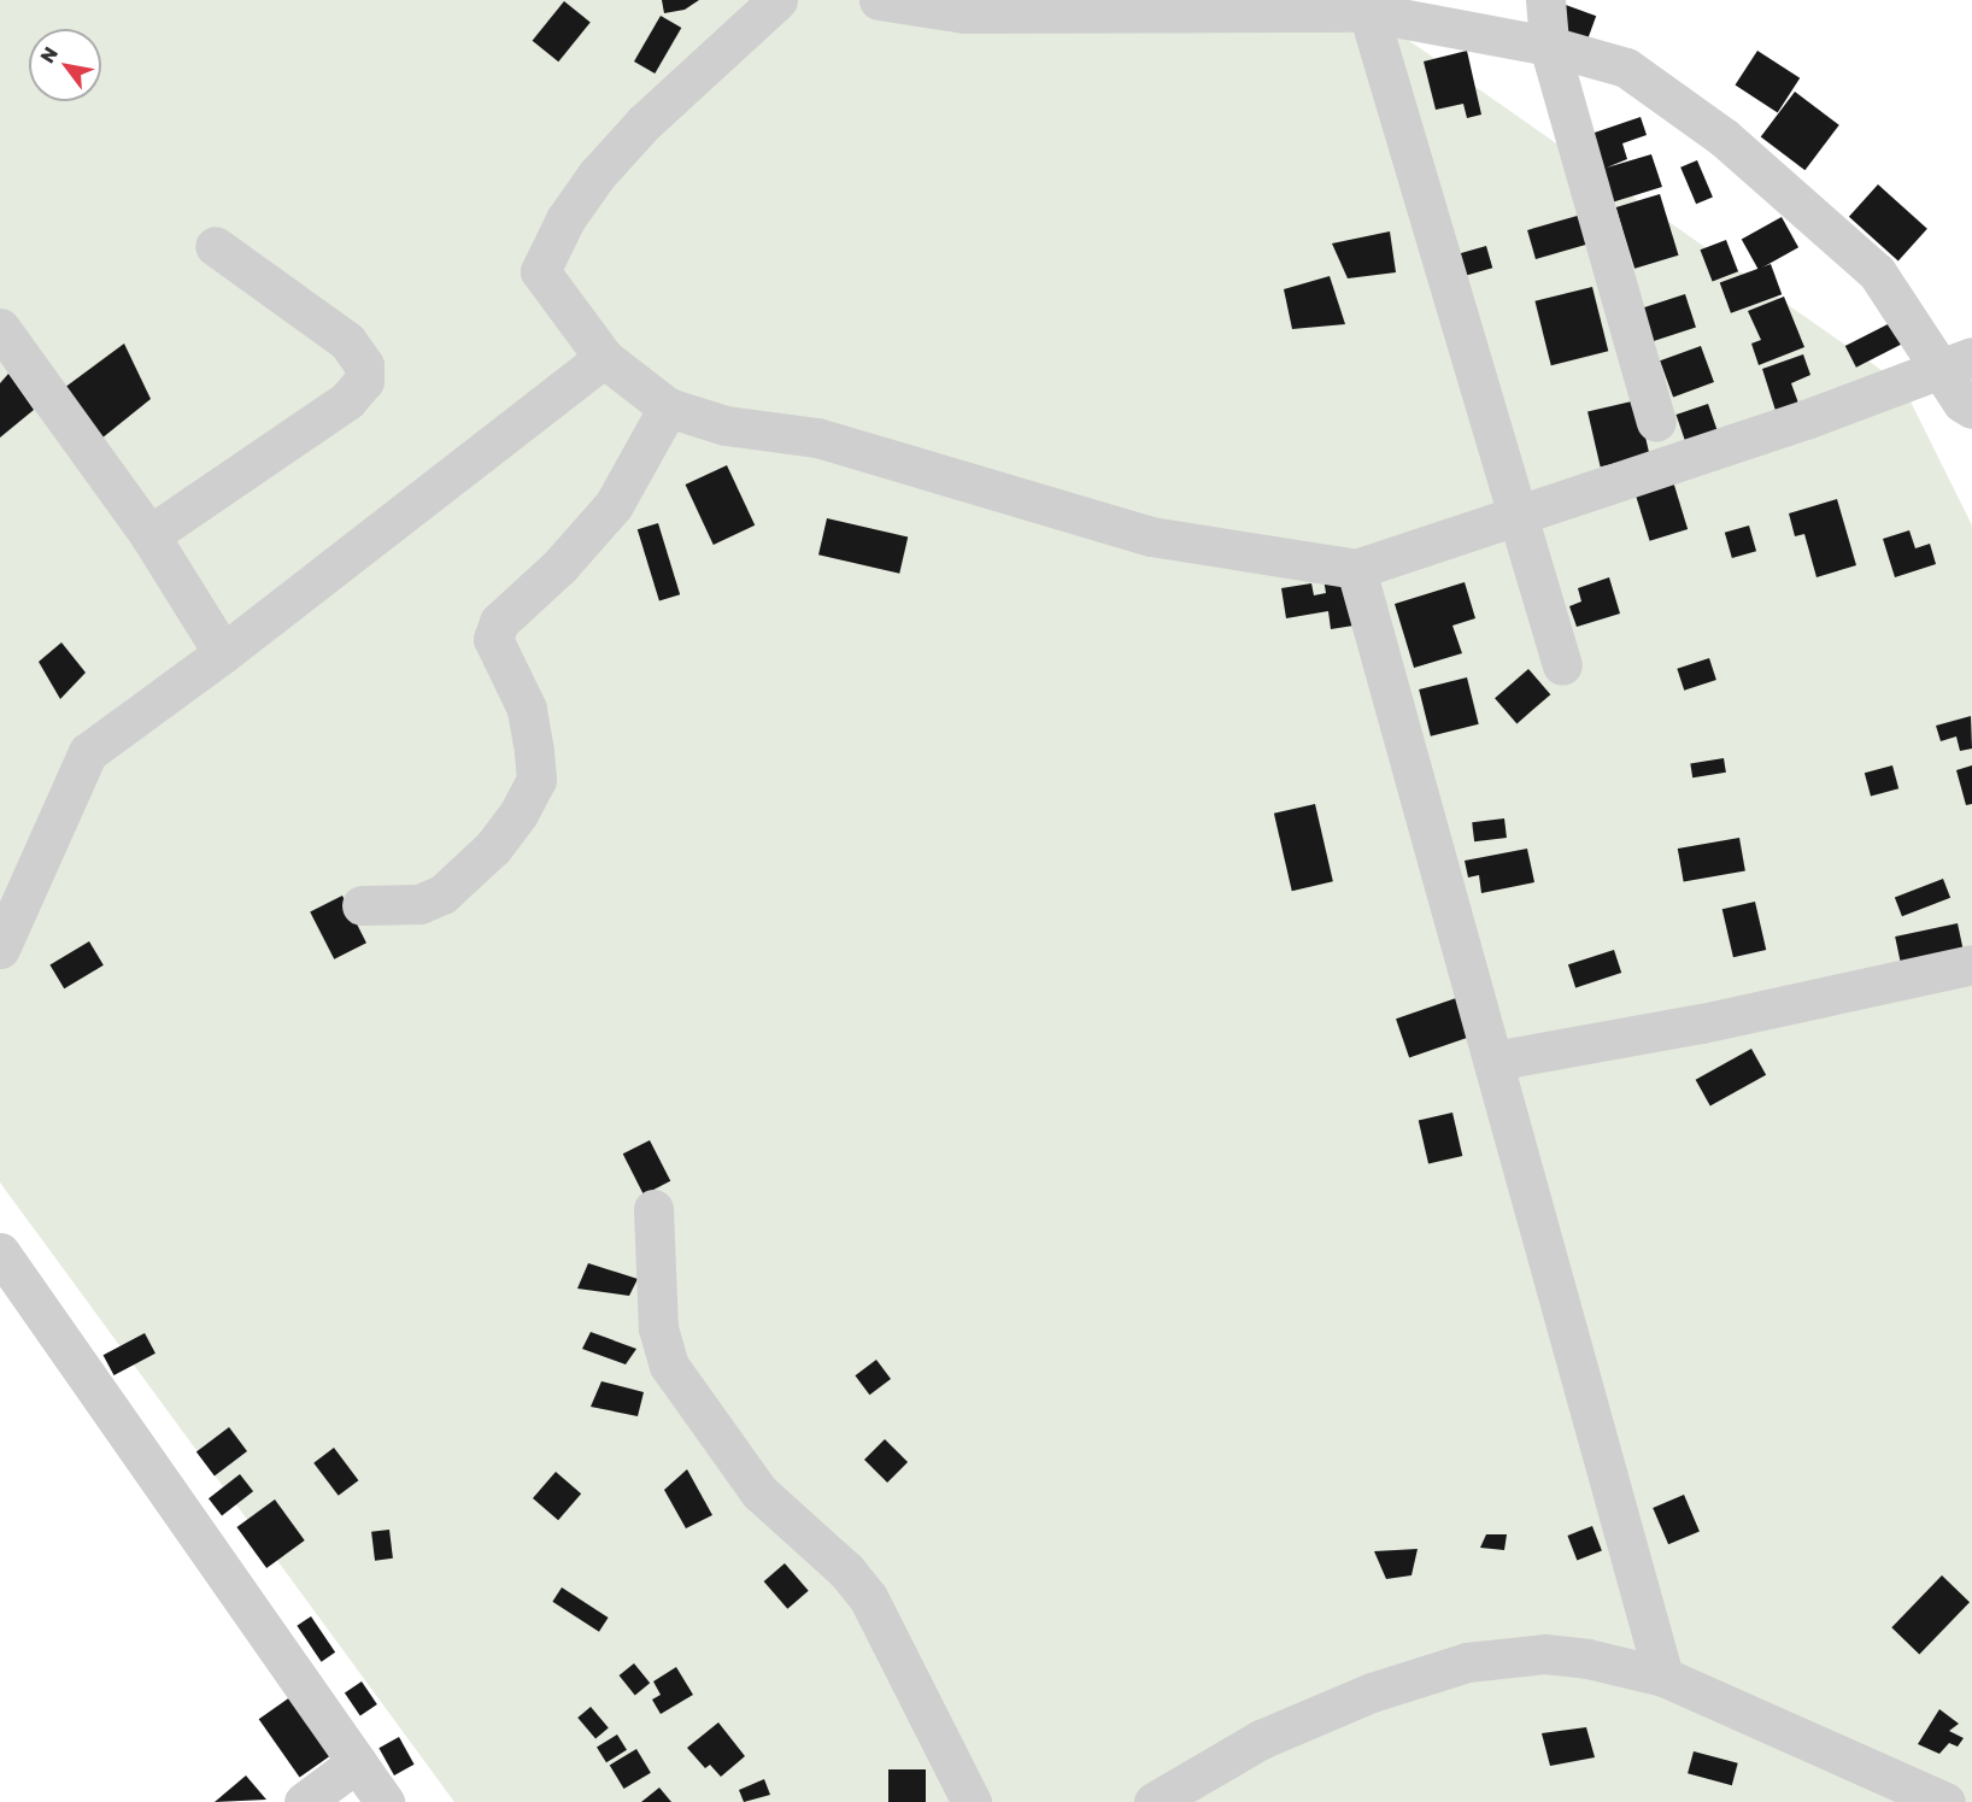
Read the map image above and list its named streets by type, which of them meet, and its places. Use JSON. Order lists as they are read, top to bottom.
{
  "north": "top left"
}
